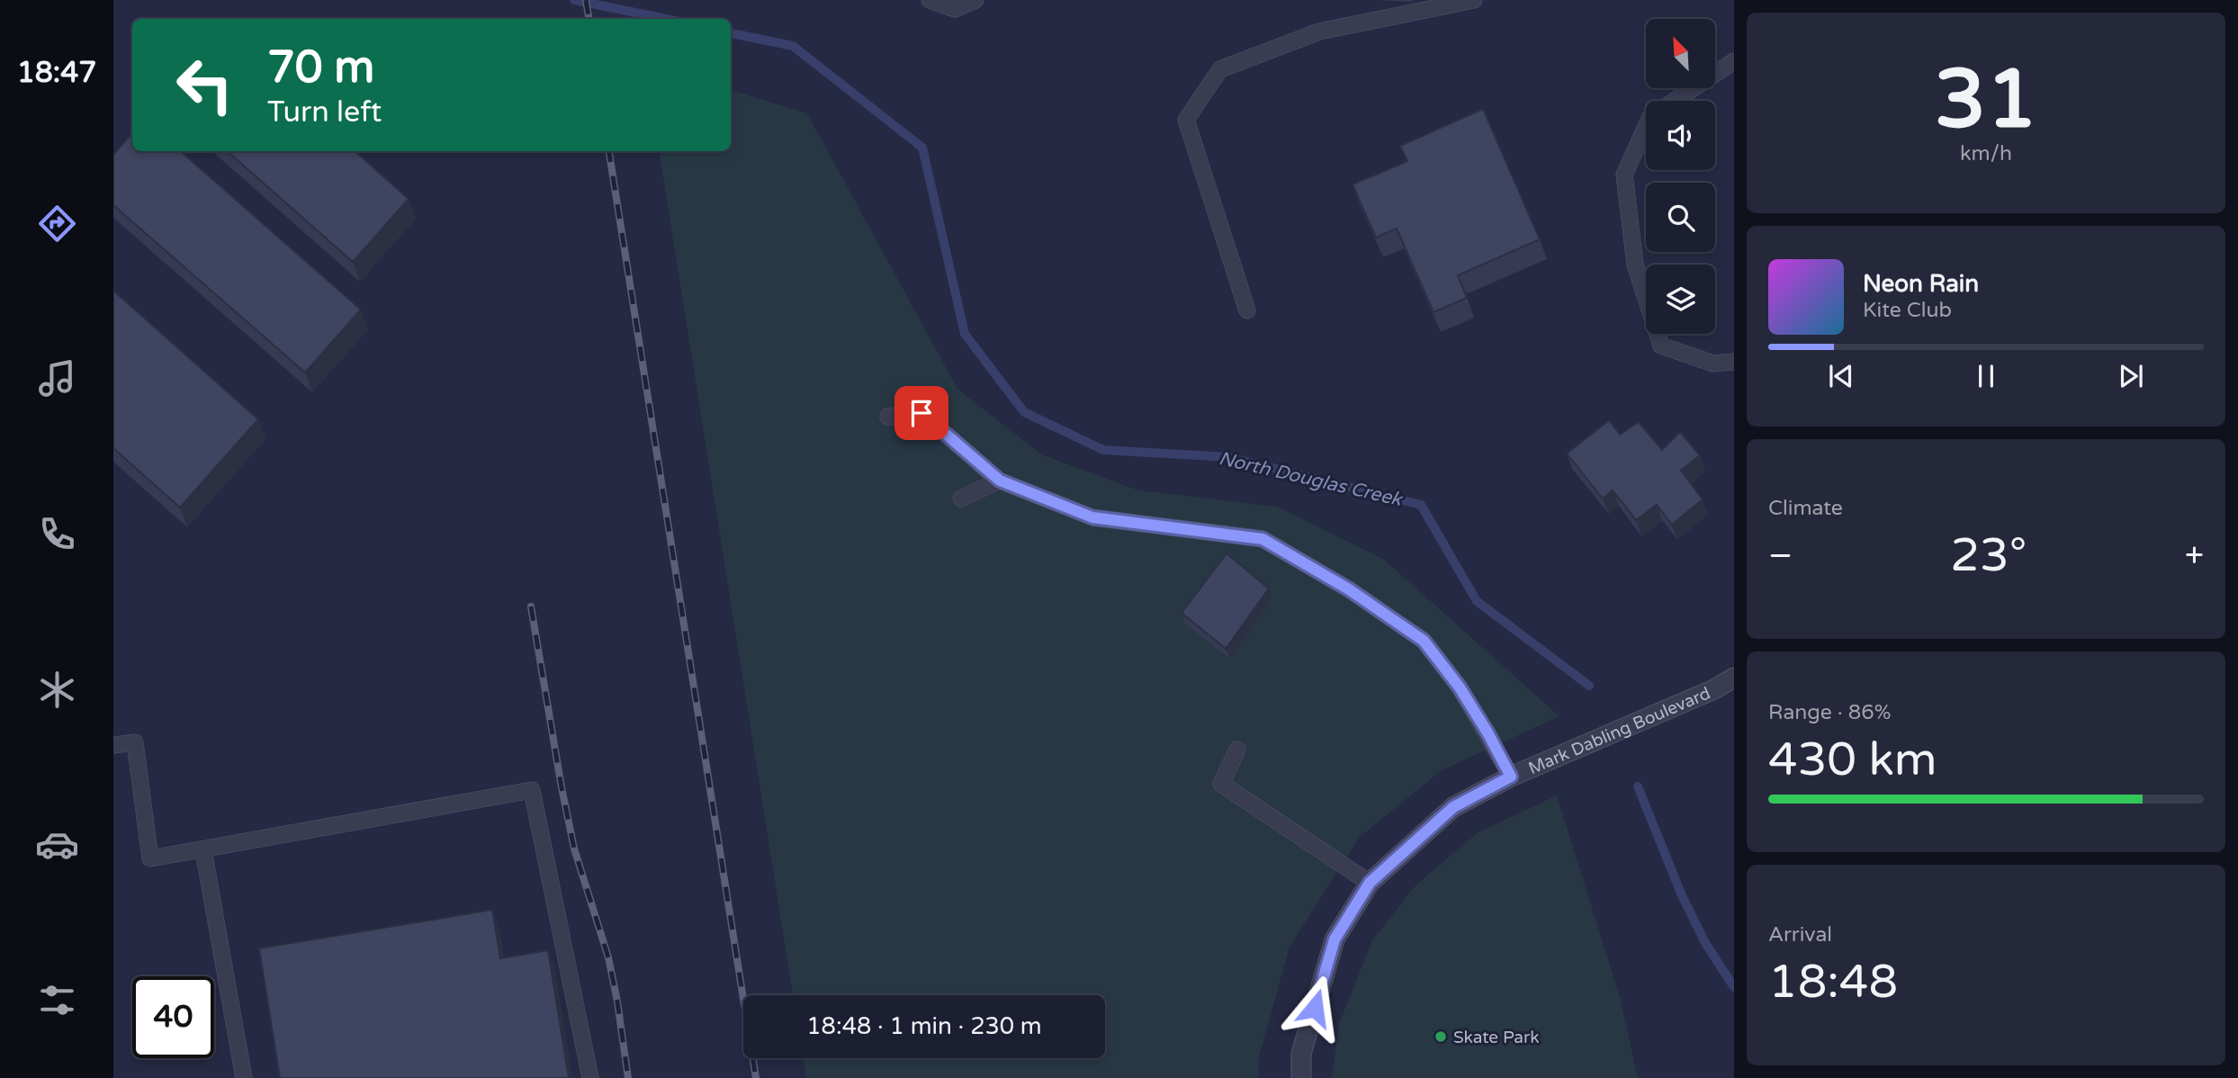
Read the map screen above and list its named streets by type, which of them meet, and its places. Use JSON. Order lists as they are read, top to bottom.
{
  "streets": {
    "street": ["Mark Dabling Boulevard"]
  },
  "water": ["North Douglas Creek"],
  "places": ["Skate Park"],
  "north": "top left",
  "page": {
    "tabs": "18:47",
    "tile": [
      ["31", "km/h"],
      "Climate",
      ["Range · 86%", "430 km"],
      ["Arrival", "18:48"]
    ],
    "turn": ["70 m", "Turn left"],
    "song": ["Neon Rain", "Kite Club"],
    "heat": ["−", "23°", "+"],
    "limit": "40",
    "trip": "18:48 · 1 min · 230 m"
  }
}
